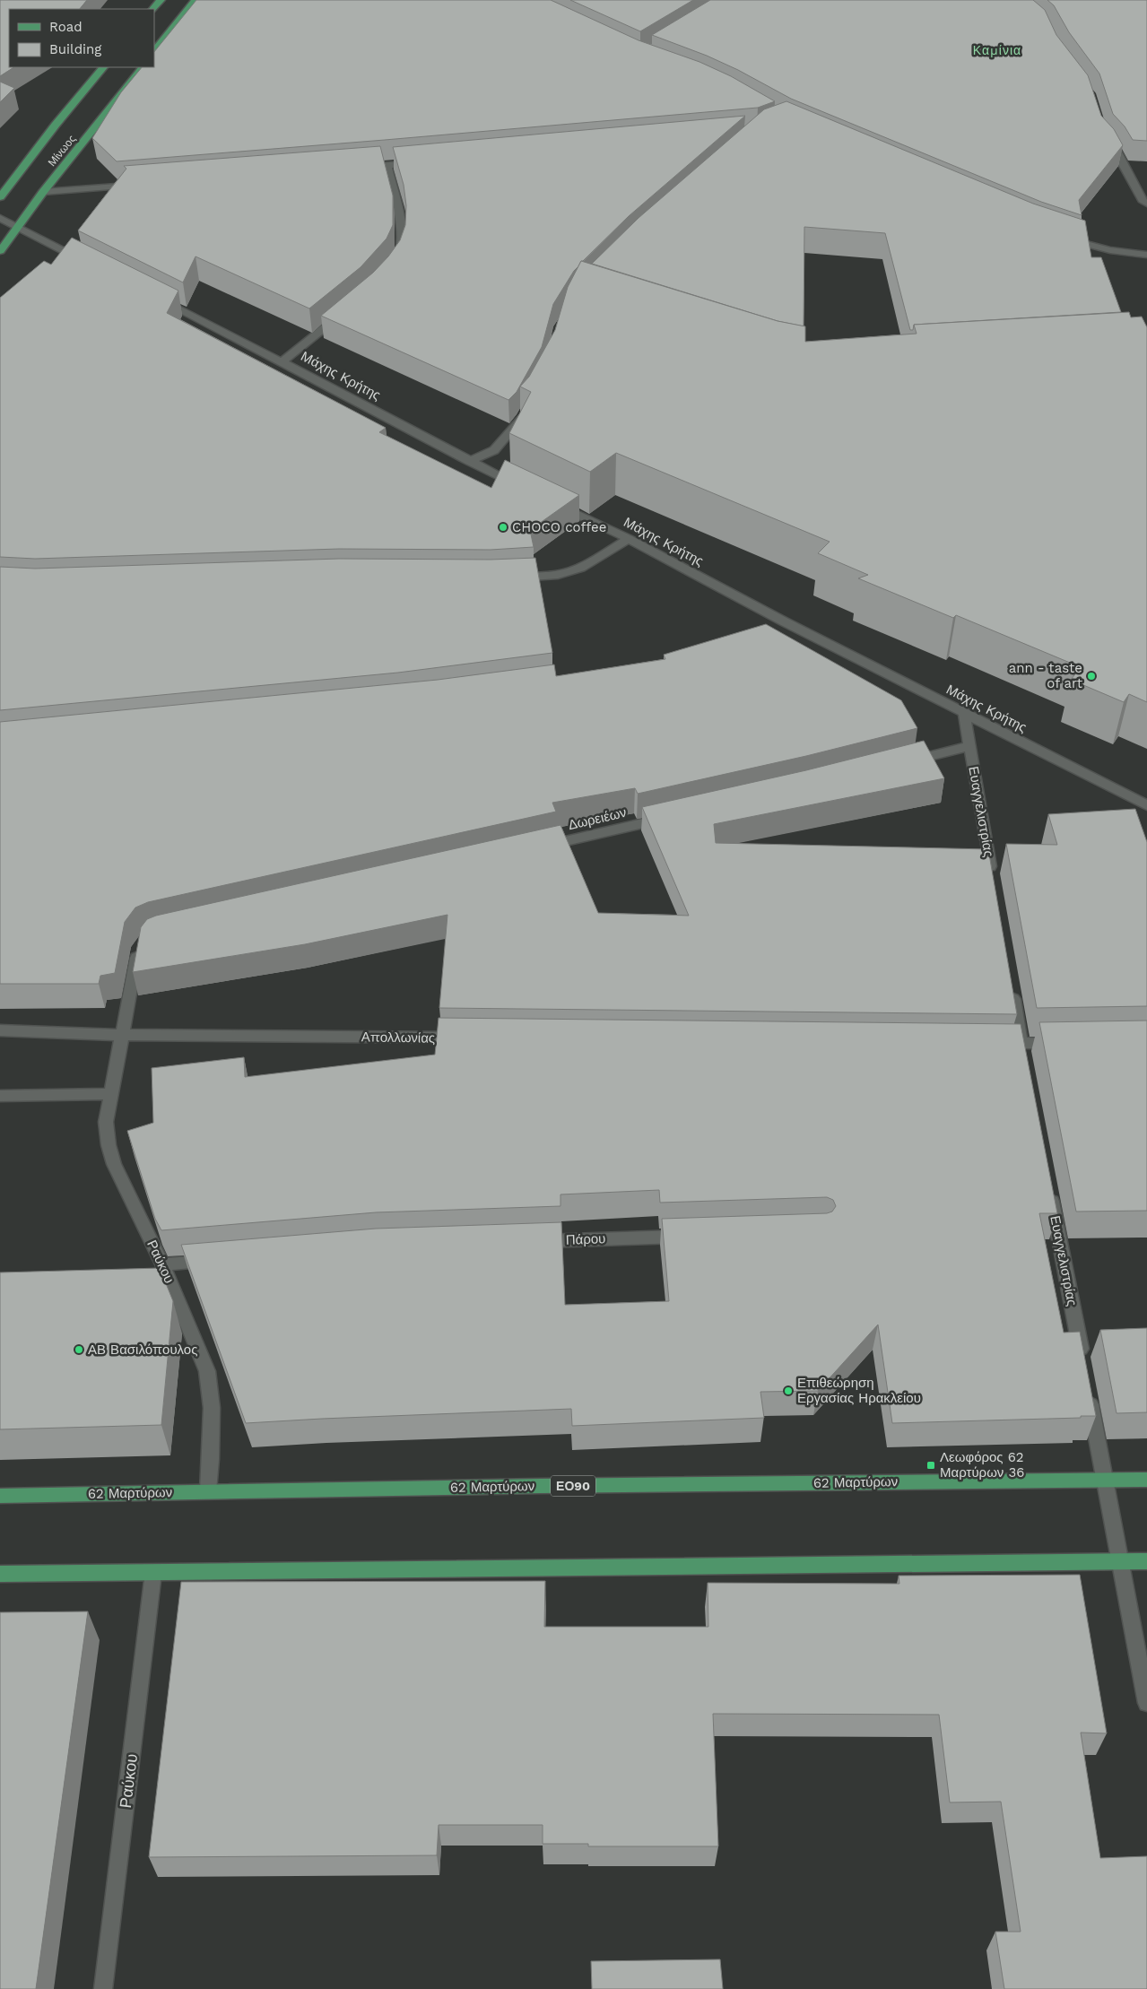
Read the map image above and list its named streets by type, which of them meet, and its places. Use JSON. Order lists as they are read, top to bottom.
{
  "streets": {
    "main road": ["Μίνωος", "62 Μαρτύρων", "ΕΟ90"],
    "street": [
      "Μάχης Κρήτης",
      "Ευαγγελιστρίας",
      "Δωρειέων",
      "Απολλωνίας",
      "Πάρου",
      "Ραύκου"
    ]
  },
  "crossings": [
    ["Μάχης Κρήτης", "Ευαγγελιστρίας"],
    ["Απολλωνίας", "Ραύκου"],
    ["Ραύκου", "62 Μαρτύρων"]
  ],
  "districts": ["Καμίνια"],
  "places": {
    "other": [
      "CHOCO coffee",
      "ann - taste of art",
      "ΑΒ Βασιλόπουλος",
      "Επιθεώρηση Εργασίας Ηρακλείου"
    ],
    "transit": ["Λεωφόρος 62 Μαρτύρων 36"]
  },
  "legend": ["Road", "Building"]
}
